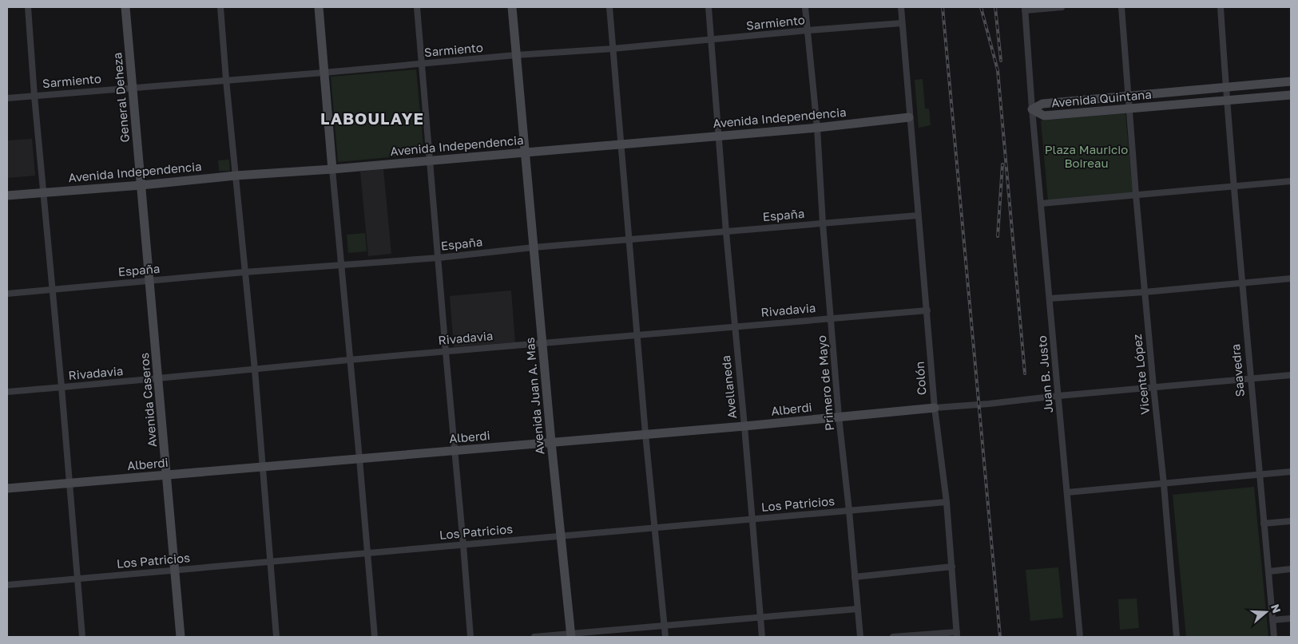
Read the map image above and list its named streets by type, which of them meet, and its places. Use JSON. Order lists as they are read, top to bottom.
{
  "streets": {
    "main road": [
      "General Deheza",
      "Avenida Quintana",
      "Avenida Independencia",
      "Avenida Juan A. Mas",
      "Avenida Caseros",
      "Alberdi"
    ],
    "street": [
      "Sarmiento",
      "España",
      "Rivadavia",
      "Saavedra",
      "Juan B. Justo",
      "Vicente López",
      "Colón",
      "Primero de Mayo",
      "Avellaneda",
      "Los Patricios"
    ]
  },
  "crossings": [
    ["Sarmiento", "General Deheza"],
    ["Sarmiento", "Colón"],
    ["Sarmiento", "Primero de Mayo"],
    ["Sarmiento", "Avellaneda"],
    ["Sarmiento", "Avenida Juan A. Mas"],
    ["General Deheza", "Avenida Independencia"],
    ["General Deheza", "Avenida Caseros"],
    ["Avenida Quintana", "Saavedra"],
    ["Avenida Quintana", "Juan B. Justo"],
    ["Avenida Quintana", "Vicente López"],
    ["Avenida Independencia", "Colón"],
    ["Avenida Independencia", "Primero de Mayo"],
    ["Avenida Independencia", "Avellaneda"],
    ["Avenida Independencia", "Avenida Juan A. Mas"],
    ["Avenida Independencia", "Avenida Caseros"],
    ["España", "Colón"],
    ["España", "Primero de Mayo"],
    ["España", "Avellaneda"],
    ["España", "Avenida Juan A. Mas"],
    ["España", "Avenida Caseros"],
    ["Rivadavia", "Colón"],
    ["Rivadavia", "Primero de Mayo"],
    ["Rivadavia", "Avellaneda"],
    ["Rivadavia", "Avenida Juan A. Mas"],
    ["Rivadavia", "Avenida Caseros"],
    ["Colón", "Alberdi"],
    ["Colón", "Los Patricios"],
    ["Primero de Mayo", "Alberdi"],
    ["Primero de Mayo", "Los Patricios"],
    ["Avellaneda", "Alberdi"],
    ["Avellaneda", "Los Patricios"],
    ["Avenida Juan A. Mas", "Alberdi"],
    ["Avenida Juan A. Mas", "Los Patricios"],
    ["Avenida Caseros", "Alberdi"],
    ["Avenida Caseros", "Los Patricios"]
  ],
  "districts": ["LABOULAYE"],
  "parks": ["Plaza Mauricio Boireau"],
  "north": "right"
}
